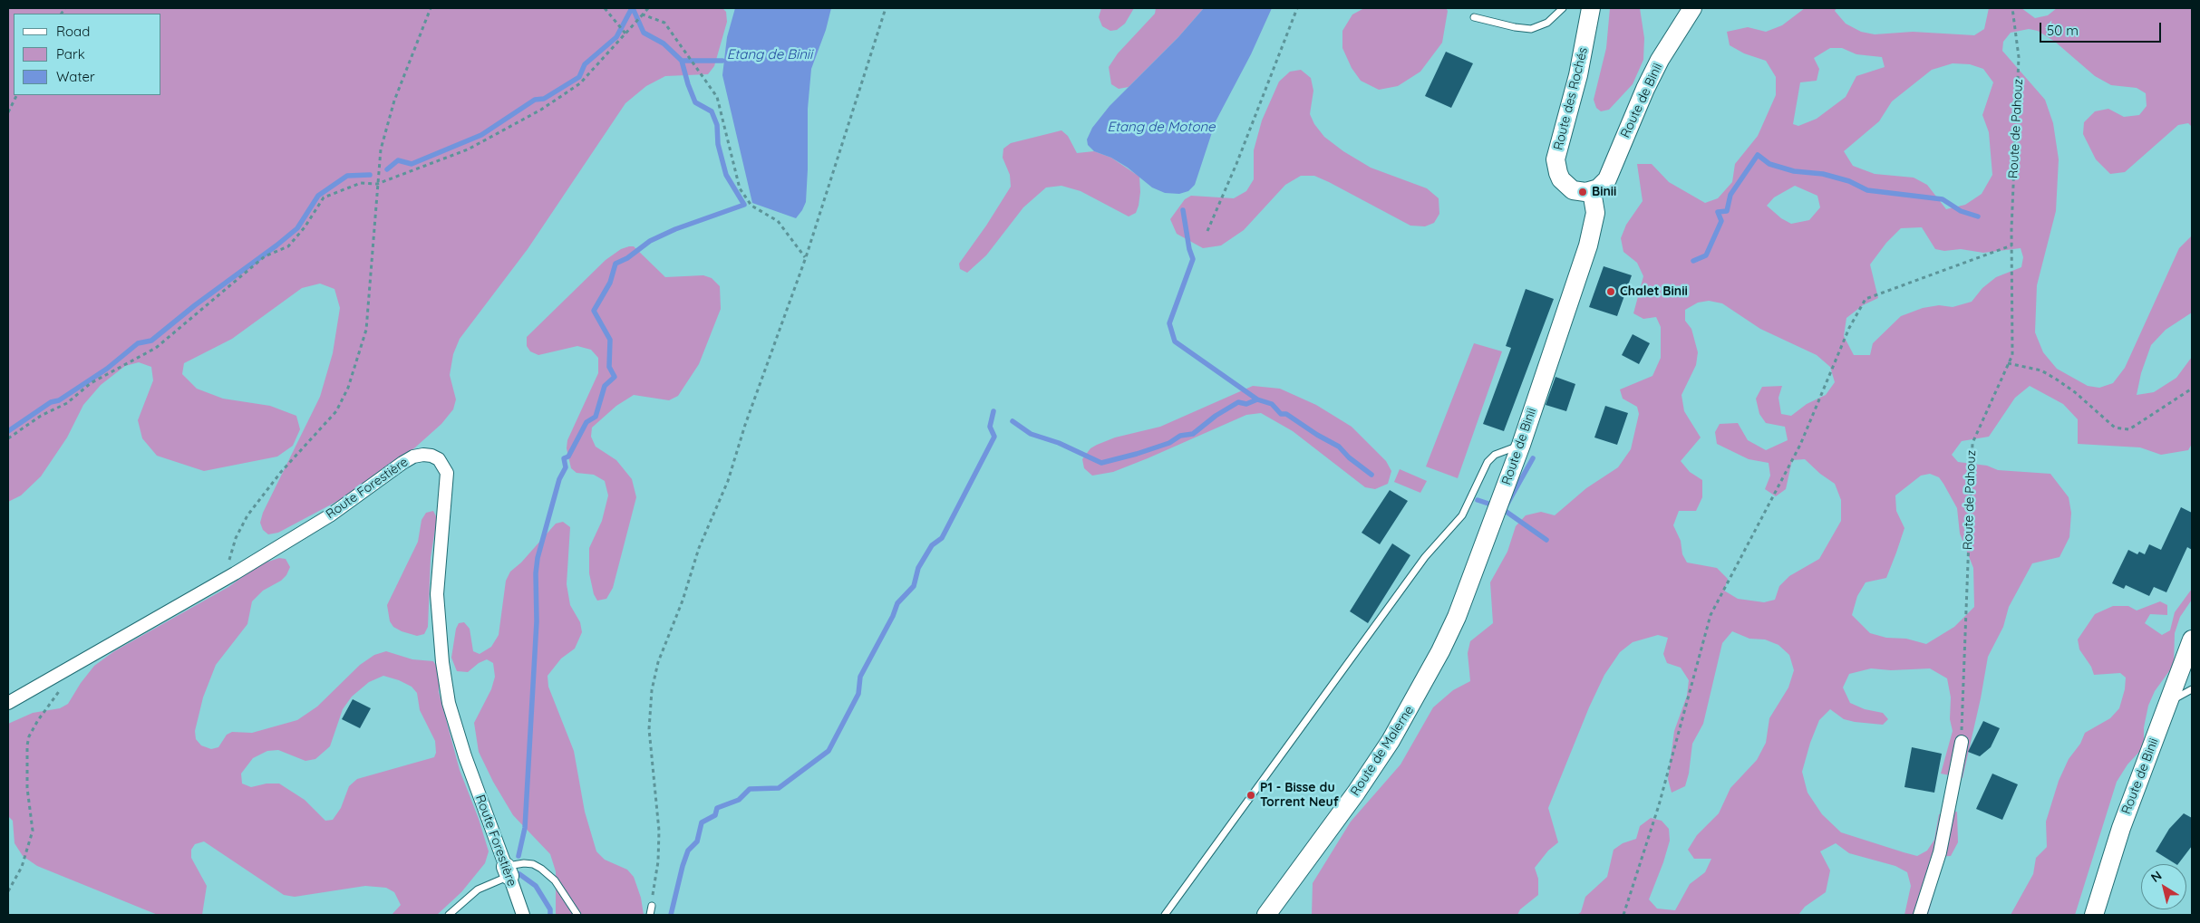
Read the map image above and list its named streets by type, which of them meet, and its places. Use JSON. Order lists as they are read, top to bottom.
{
  "streets": {
    "street": [
      "Route des Rochés",
      "Route de Binii",
      "Route Forestière",
      "Route de Malerne"
    ],
    "path": ["Route de Pahouz"]
  },
  "crossings": [
    ["Route des Rochés", "Route de Binii"],
    ["Route de Binii", "Route de Malerne"]
  ],
  "water": ["Etang de Binii", "Etang de Motone"],
  "places": ["Binii", "Chalet Binii", "P1 - Bisse du Torrent Neuf"],
  "legend": ["Road", "Park", "Water"],
  "scale_bar": "50 m",
  "north": "top left"
}
